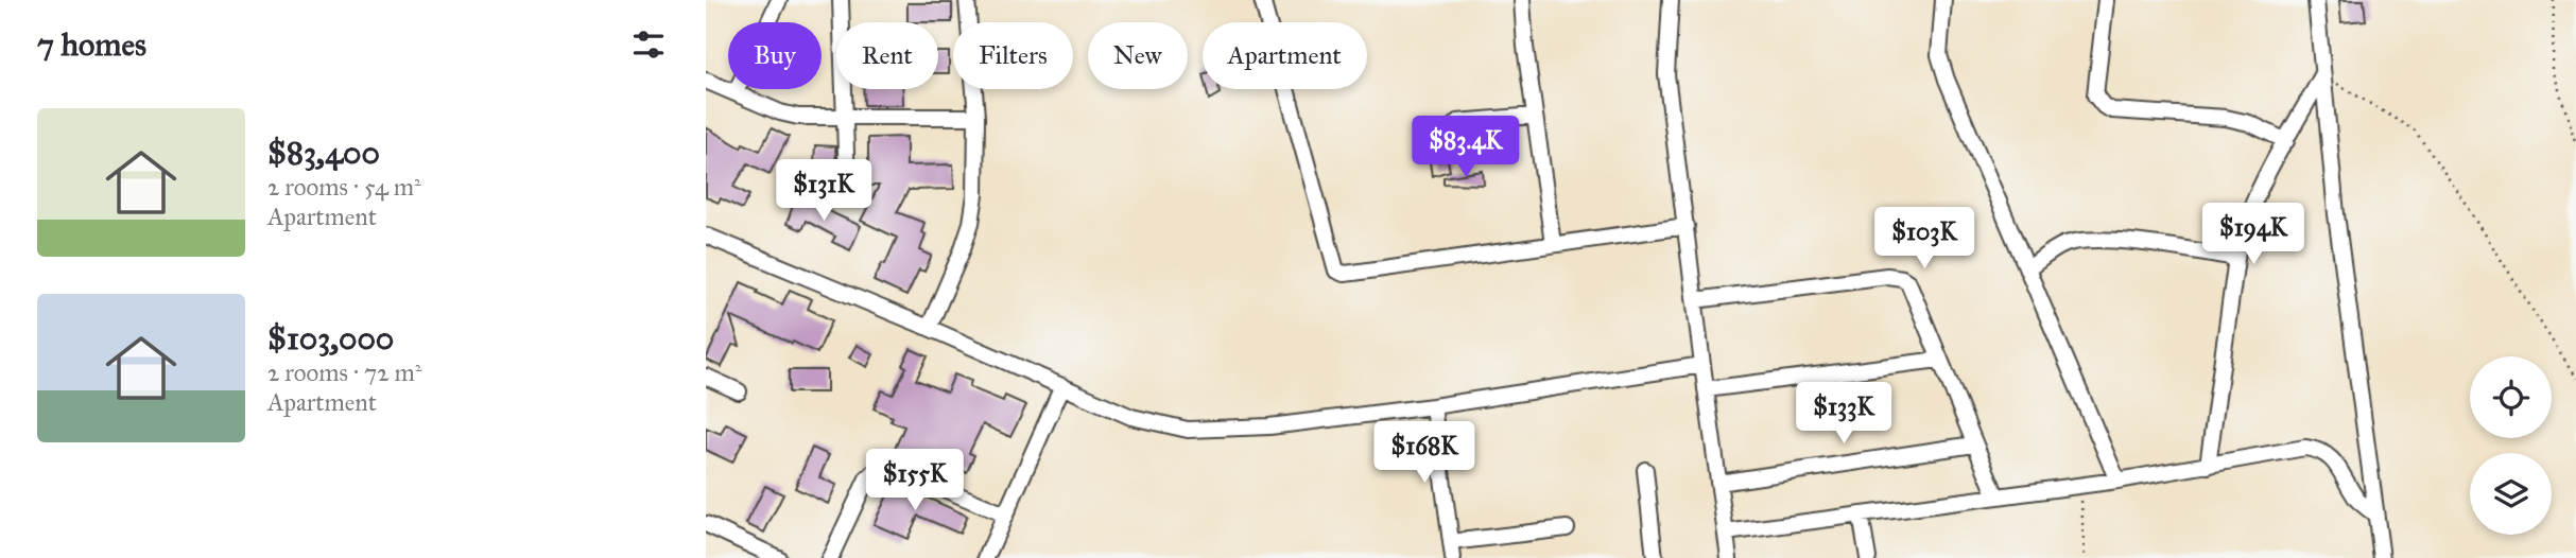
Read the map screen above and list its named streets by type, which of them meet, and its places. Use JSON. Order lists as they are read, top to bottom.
{
  "page": {
    "heading": "7 homes",
    "chip": [
      "Buy",
      "Rent",
      "Filters",
      "New",
      "Apartment"
    ],
    "list": [
      {
        "name": "$83,400",
        "note": "2 rooms · 54 m² · Apartment"
      },
      {
        "name": "$103,000",
        "note": "2 rooms · 72 m² · Apartment"
      }
    ],
    "price": [
      "$83.4K",
      "$131K",
      "$194K",
      "$103K",
      "$133K",
      "$168K",
      "$155K"
    ]
  }
}
